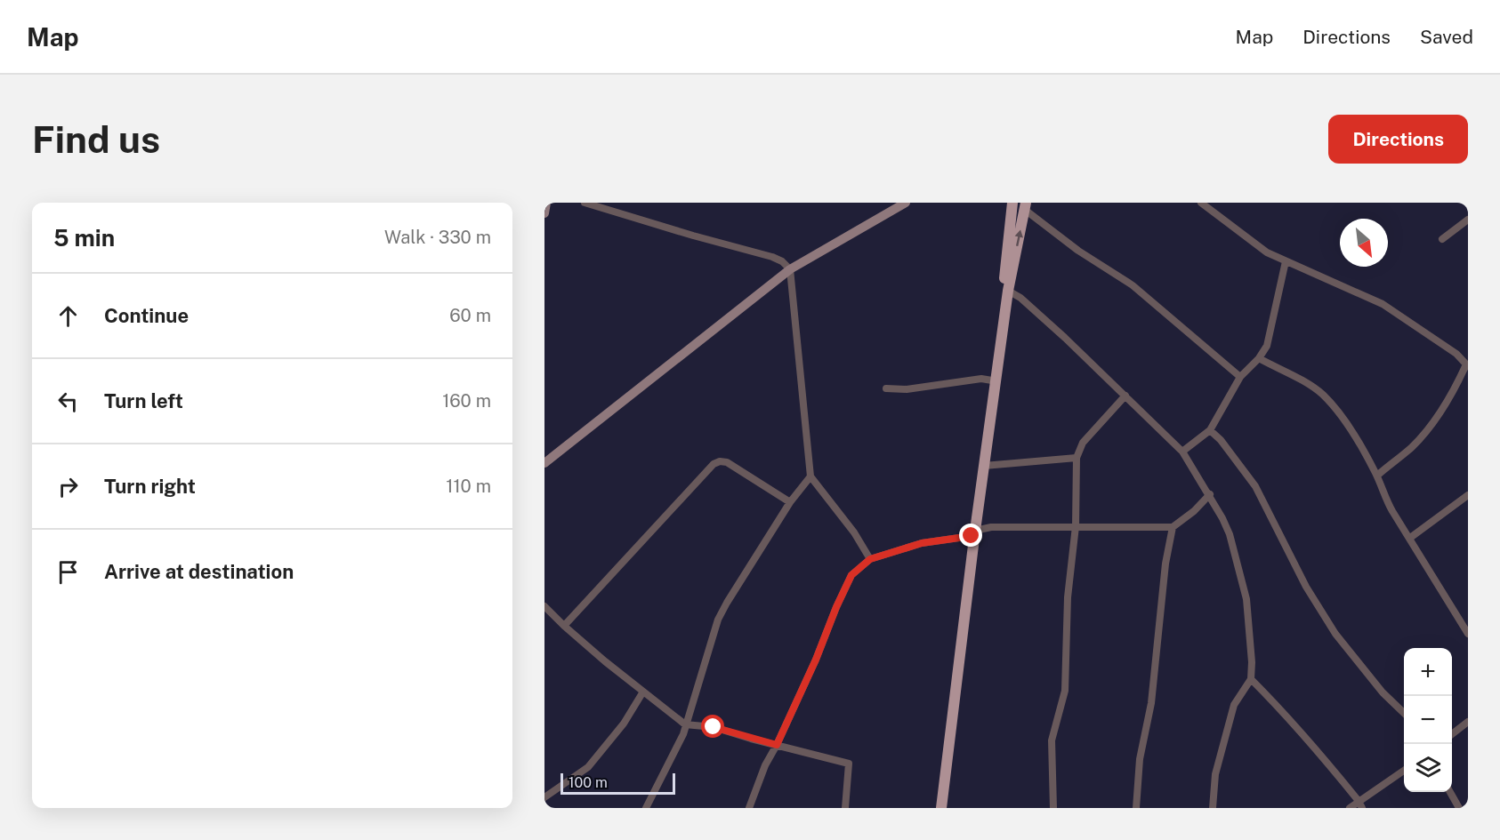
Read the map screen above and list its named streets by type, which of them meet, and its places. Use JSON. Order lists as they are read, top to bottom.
{
  "scale_bar": "100 m",
  "north": "bottom right",
  "page": {
    "header": "Map",
    "nav": ["Map", "Directions", "Saved"],
    "buttons": "Directions",
    "title": "Find us",
    "heading": ["5 min", "Walk · 330 m"],
    "list": [
      ["Continue", "60 m"],
      ["Turn left", "160 m"],
      ["Turn right", "110 m"],
      "Arrive at destination"
    ],
    "map_buttons": ["+", "−"],
    "scale": "100 m"
  }
}
